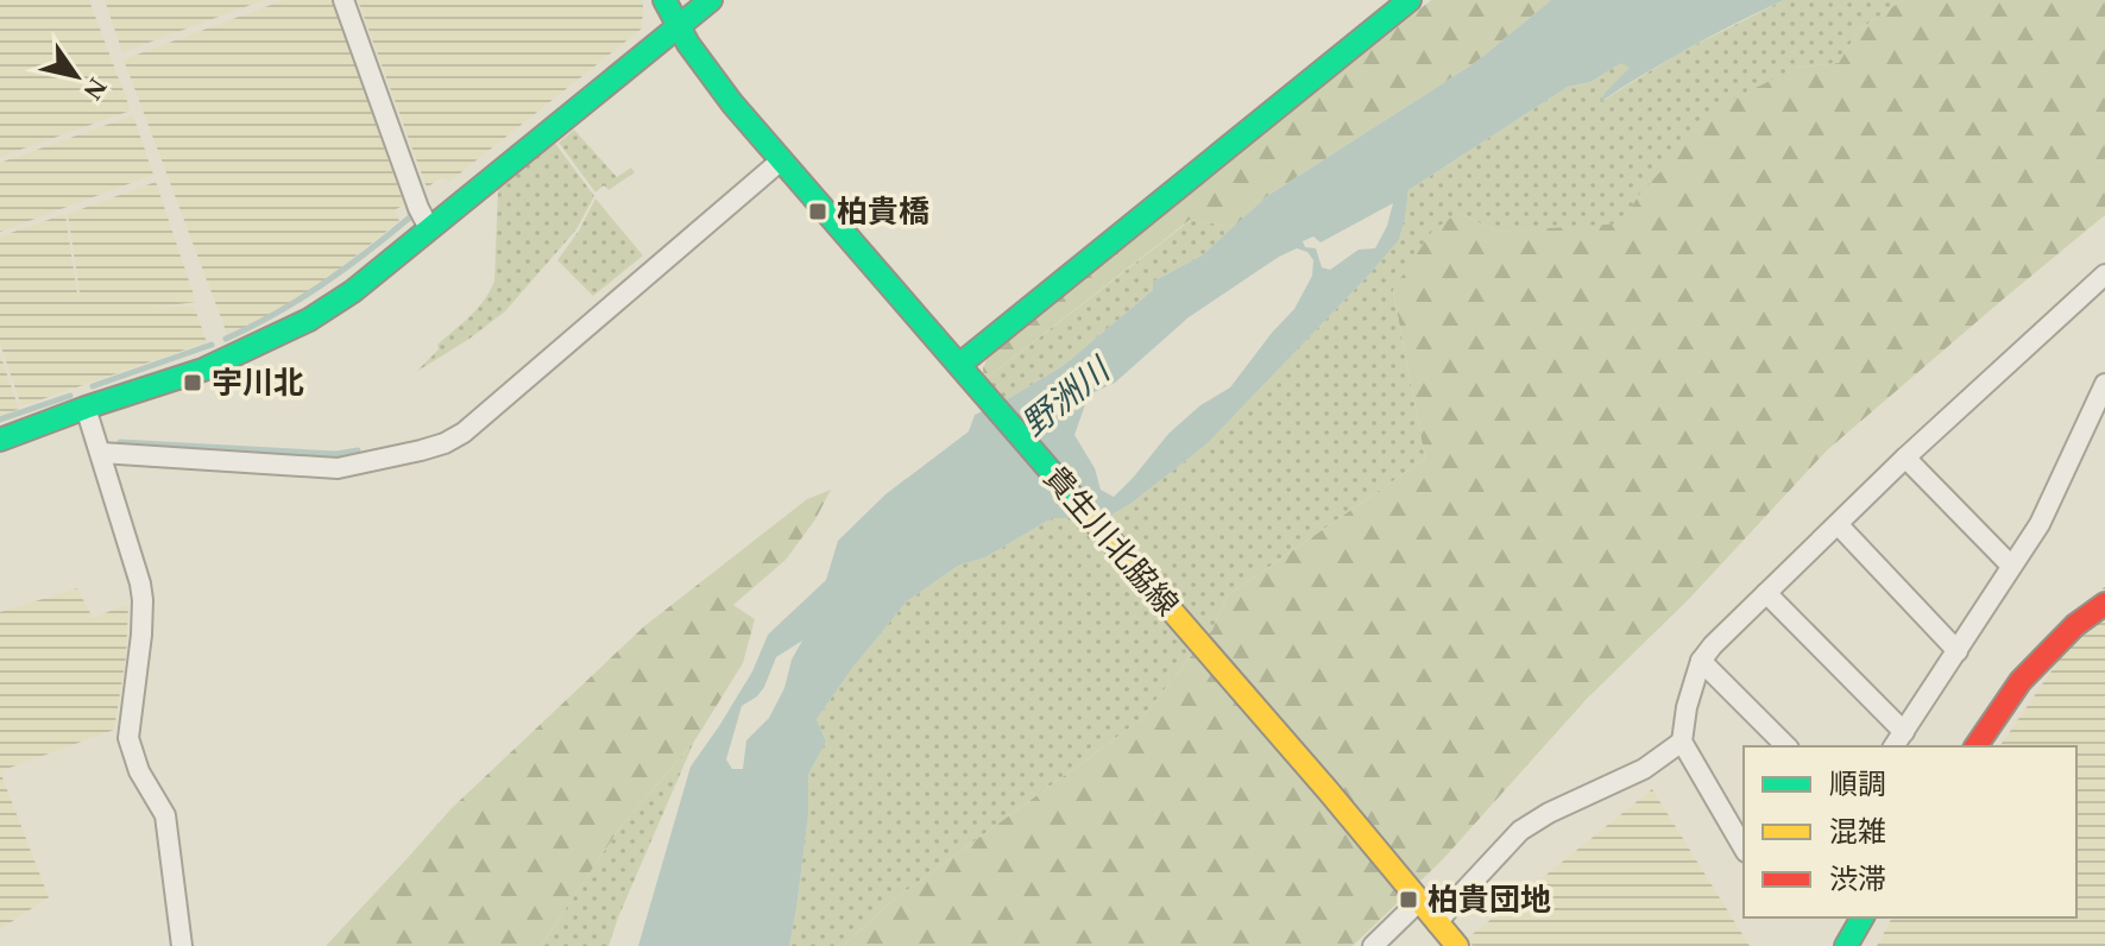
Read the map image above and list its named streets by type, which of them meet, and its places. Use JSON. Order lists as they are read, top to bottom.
{
  "streets": {
    "street": ["貴生川北脇線"]
  },
  "water": ["野洲川"],
  "places": {
    "transit": ["柏貴橋", "宇川北", "柏貴団地"]
  },
  "legend": ["順調", "混雑", "渋滞"],
  "north": "bottom right"
}
